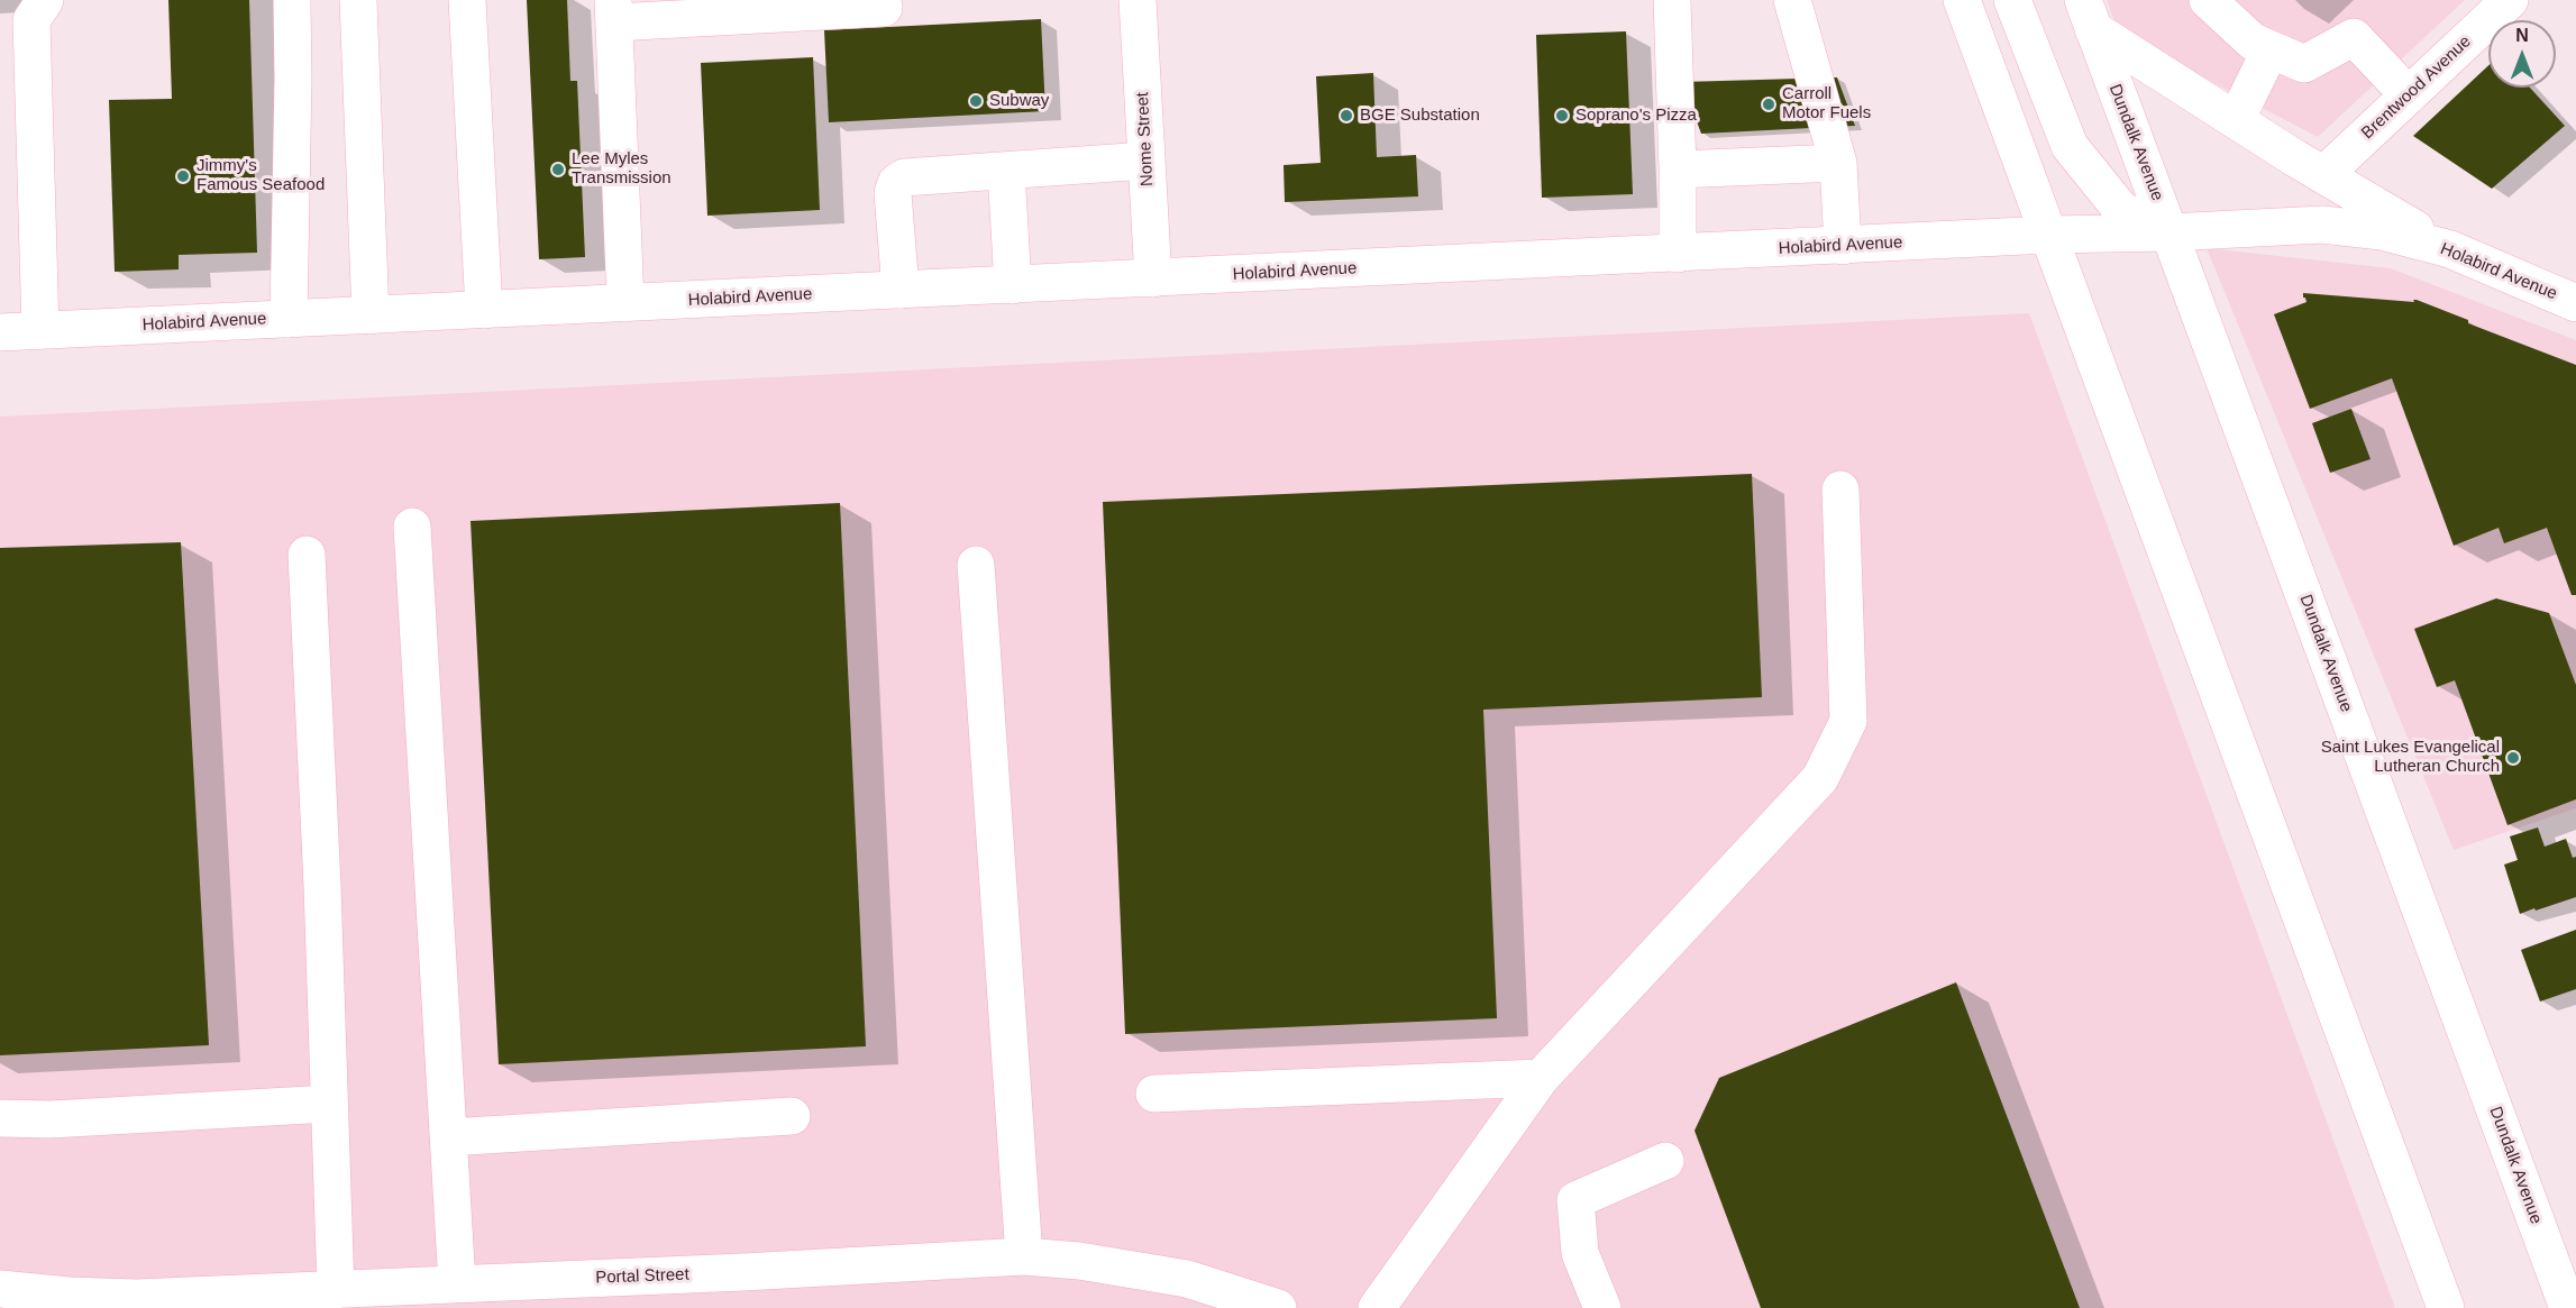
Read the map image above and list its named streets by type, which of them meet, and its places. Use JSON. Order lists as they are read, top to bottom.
{
  "streets": {
    "main road": [
      "Brentwood Avenue",
      "Nome Street",
      "Dundalk Avenue",
      "Holabird Avenue",
      "Portal Street"
    ]
  },
  "crossings": [
    ["Nome Street", "Holabird Avenue"],
    ["Dundalk Avenue", "Holabird Avenue"]
  ],
  "places": [
    "Subway",
    "Carroll Motor Fuels",
    "BGE Substation",
    "Soprano's Pizza",
    "Lee Myles Transmission",
    "Jimmy's Famous Seafood",
    "Saint Lukes Evangelical Lutheran Church"
  ],
  "north": "top"
}
